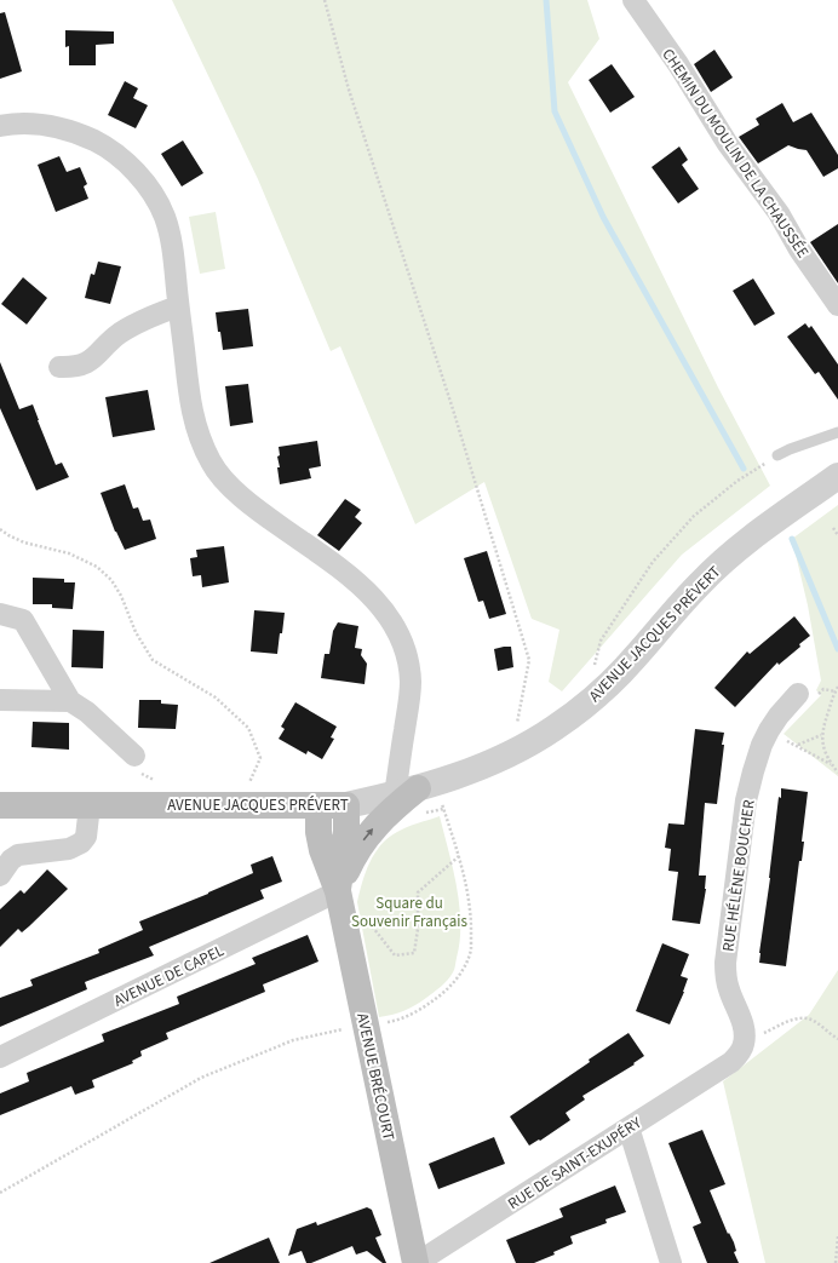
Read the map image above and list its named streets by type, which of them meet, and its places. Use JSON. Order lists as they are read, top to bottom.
{
  "streets": {
    "main road": ["AVENUE JACQUES PRÉVERT", "AVENUE BRÉCOURT"],
    "street": [
      "CHEMIN DU MOULIN DE LA CHAUSSÉE",
      "RUE HÉLÈNE BOUCHER",
      "AVENUE DE CAPEL",
      "RUE DE SAINT-EXUPÉRY"
    ]
  },
  "crossings": [
    ["AVENUE JACQUES PRÉVERT", "AVENUE BRÉCOURT"],
    ["RUE HÉLÈNE BOUCHER", "RUE DE SAINT-EXUPÉRY"],
    ["AVENUE DE CAPEL", "AVENUE BRÉCOURT"],
    ["AVENUE BRÉCOURT", "RUE DE SAINT-EXUPÉRY"]
  ],
  "parks": ["Square du Souvenir Français"]
}
